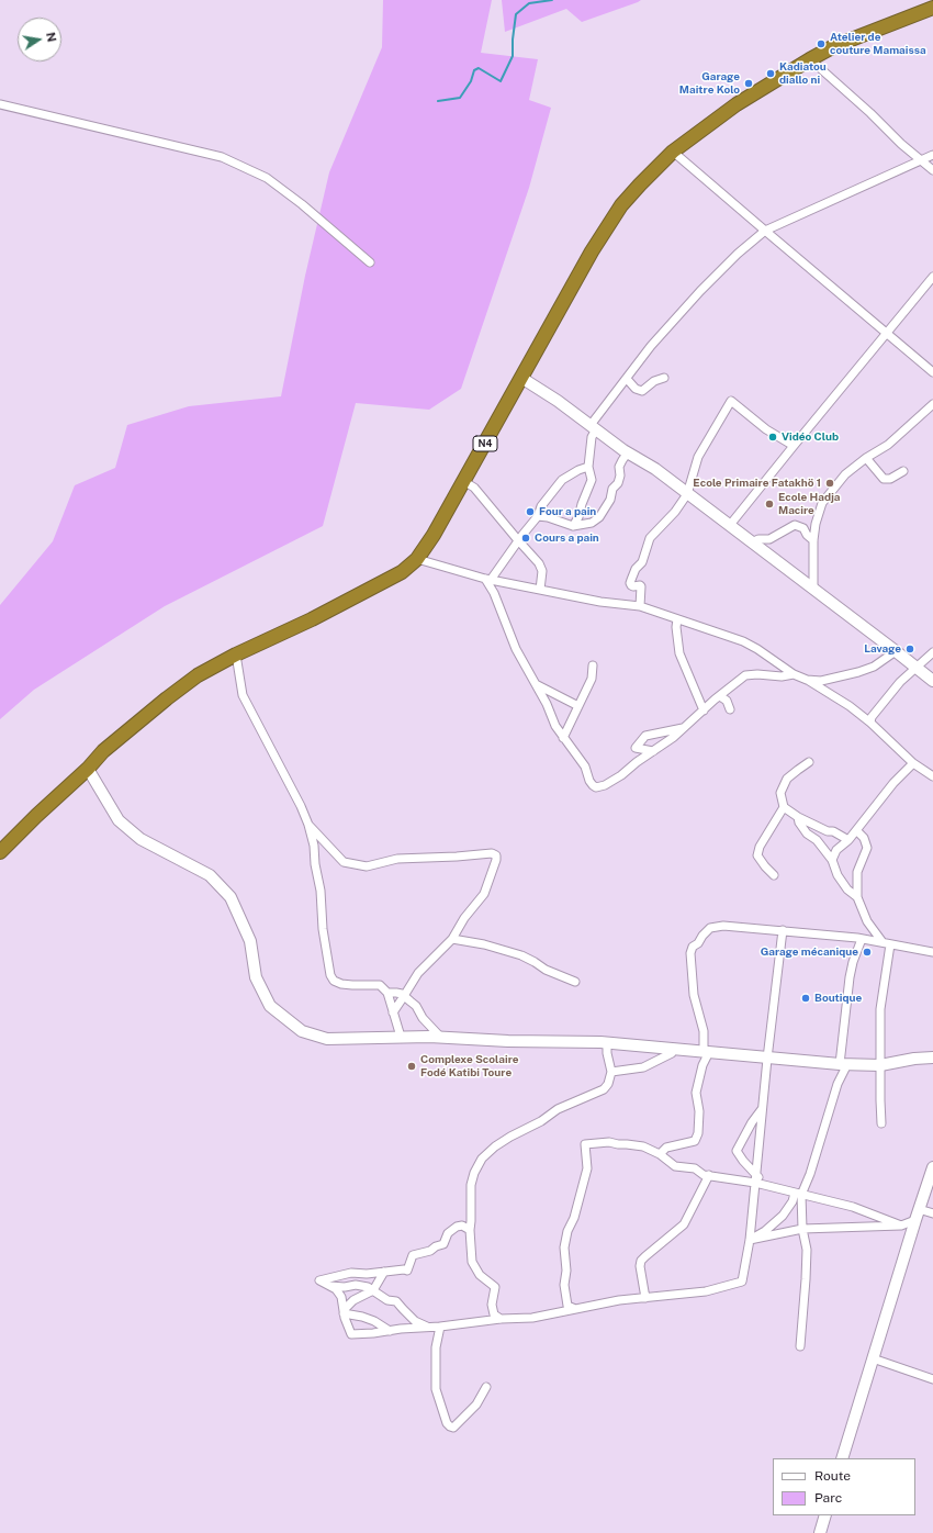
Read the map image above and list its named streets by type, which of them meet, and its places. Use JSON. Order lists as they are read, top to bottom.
{
  "streets": {
    "highway": ["N4"]
  },
  "places": [
    "Atelier de couture Mamaissa",
    "Kadiatou diallo ni",
    "Garage Maitre Kolo",
    "Vidéo Club",
    "Ecole Primaire Fatakhö 1",
    "Ecole Hadja Macire",
    "Four a pain",
    "Cours a pain",
    "Lavage",
    "Garage mécanique",
    "Boutique",
    "Complexe Scolaire Fodé Katibi Toure"
  ],
  "legend": ["Route", "Parc"],
  "north": "right"
}
